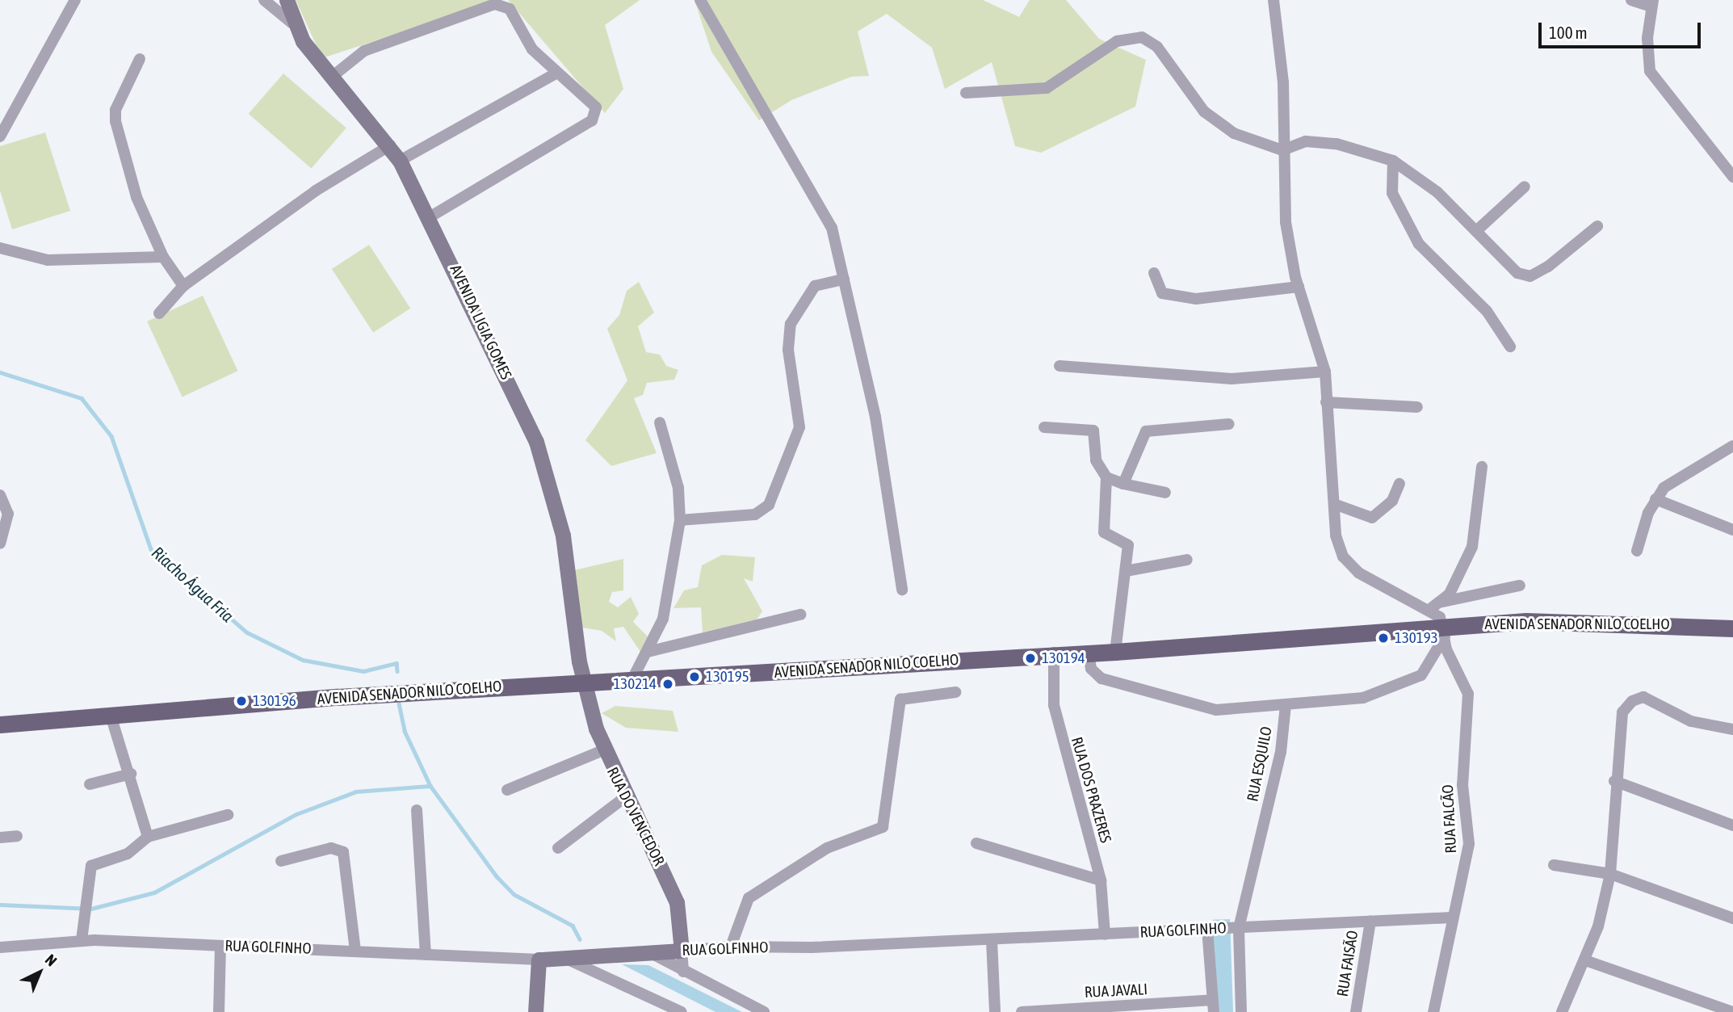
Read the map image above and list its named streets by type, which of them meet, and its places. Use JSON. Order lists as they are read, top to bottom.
{
  "streets": {
    "main road": ["AVENIDA SENADOR NILO COELHO"],
    "street": [
      "AVENIDA LIGIA GOMES",
      "RUA ESQUILO",
      "RUA DOS PRAZERES",
      "RUA DO VENCEDOR",
      "RUA FALCÃO",
      "RUA GOLFINHO",
      "RUA FAISÃO",
      "RUA JAVALI"
    ]
  },
  "crossings": [
    ["AVENIDA LIGIA GOMES", "AVENIDA SENADOR NILO COELHO"],
    ["AVENIDA LIGIA GOMES", "RUA DO VENCEDOR"],
    ["AVENIDA SENADOR NILO COELHO", "RUA DOS PRAZERES"],
    ["AVENIDA SENADOR NILO COELHO", "RUA DO VENCEDOR"],
    ["AVENIDA SENADOR NILO COELHO", "RUA FALCÃO"],
    ["RUA ESQUILO", "RUA GOLFINHO"],
    ["RUA DOS PRAZERES", "RUA GOLFINHO"],
    ["RUA DO VENCEDOR", "RUA GOLFINHO"],
    ["RUA FALCÃO", "RUA GOLFINHO"],
    ["RUA GOLFINHO", "RUA FAISÃO"]
  ],
  "water": ["Riacho Água Fria"],
  "places": [
    "130193",
    "130194",
    "130195",
    "130214",
    "130196"
  ],
  "scale_bar": "100 m",
  "north": "top right"
}
